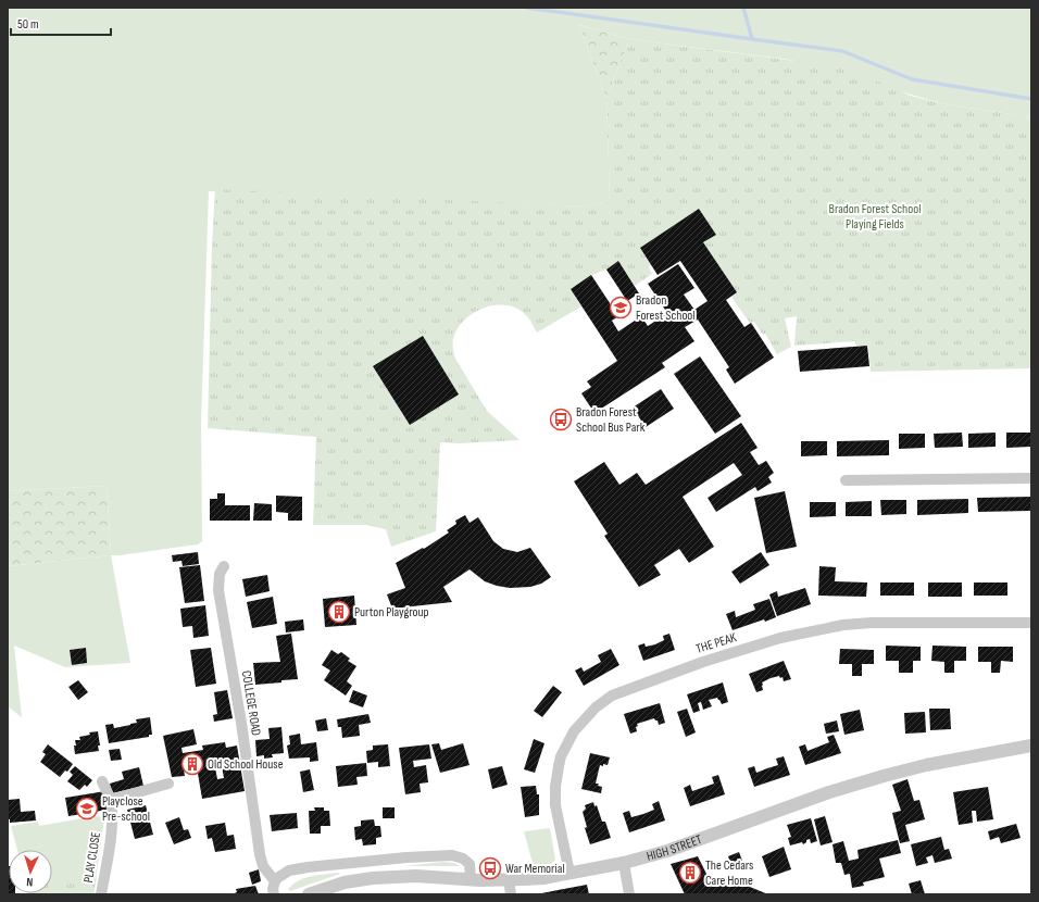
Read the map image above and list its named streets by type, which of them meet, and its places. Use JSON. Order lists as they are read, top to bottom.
{
  "streets": {
    "street": [
      "THE PEAK",
      "COLLEGE ROAD",
      "HIGH STREET",
      "PLAY CLOSE"
    ]
  },
  "crossings": [
    ["THE PEAK", "HIGH STREET"]
  ],
  "parks": ["Bradon Forest School Playing Fields"],
  "places": {
    "school or university": ["Bradon Forest School", "Playclose Pre-school"],
    "bus stop": ["Bradon Forest School Bus Park", "War Memorial"],
    "building": ["Purton Playgroup", "Old School House", "The Cedars Care Home"]
  },
  "scale_bar": "50 m",
  "north": "bottom"
}
